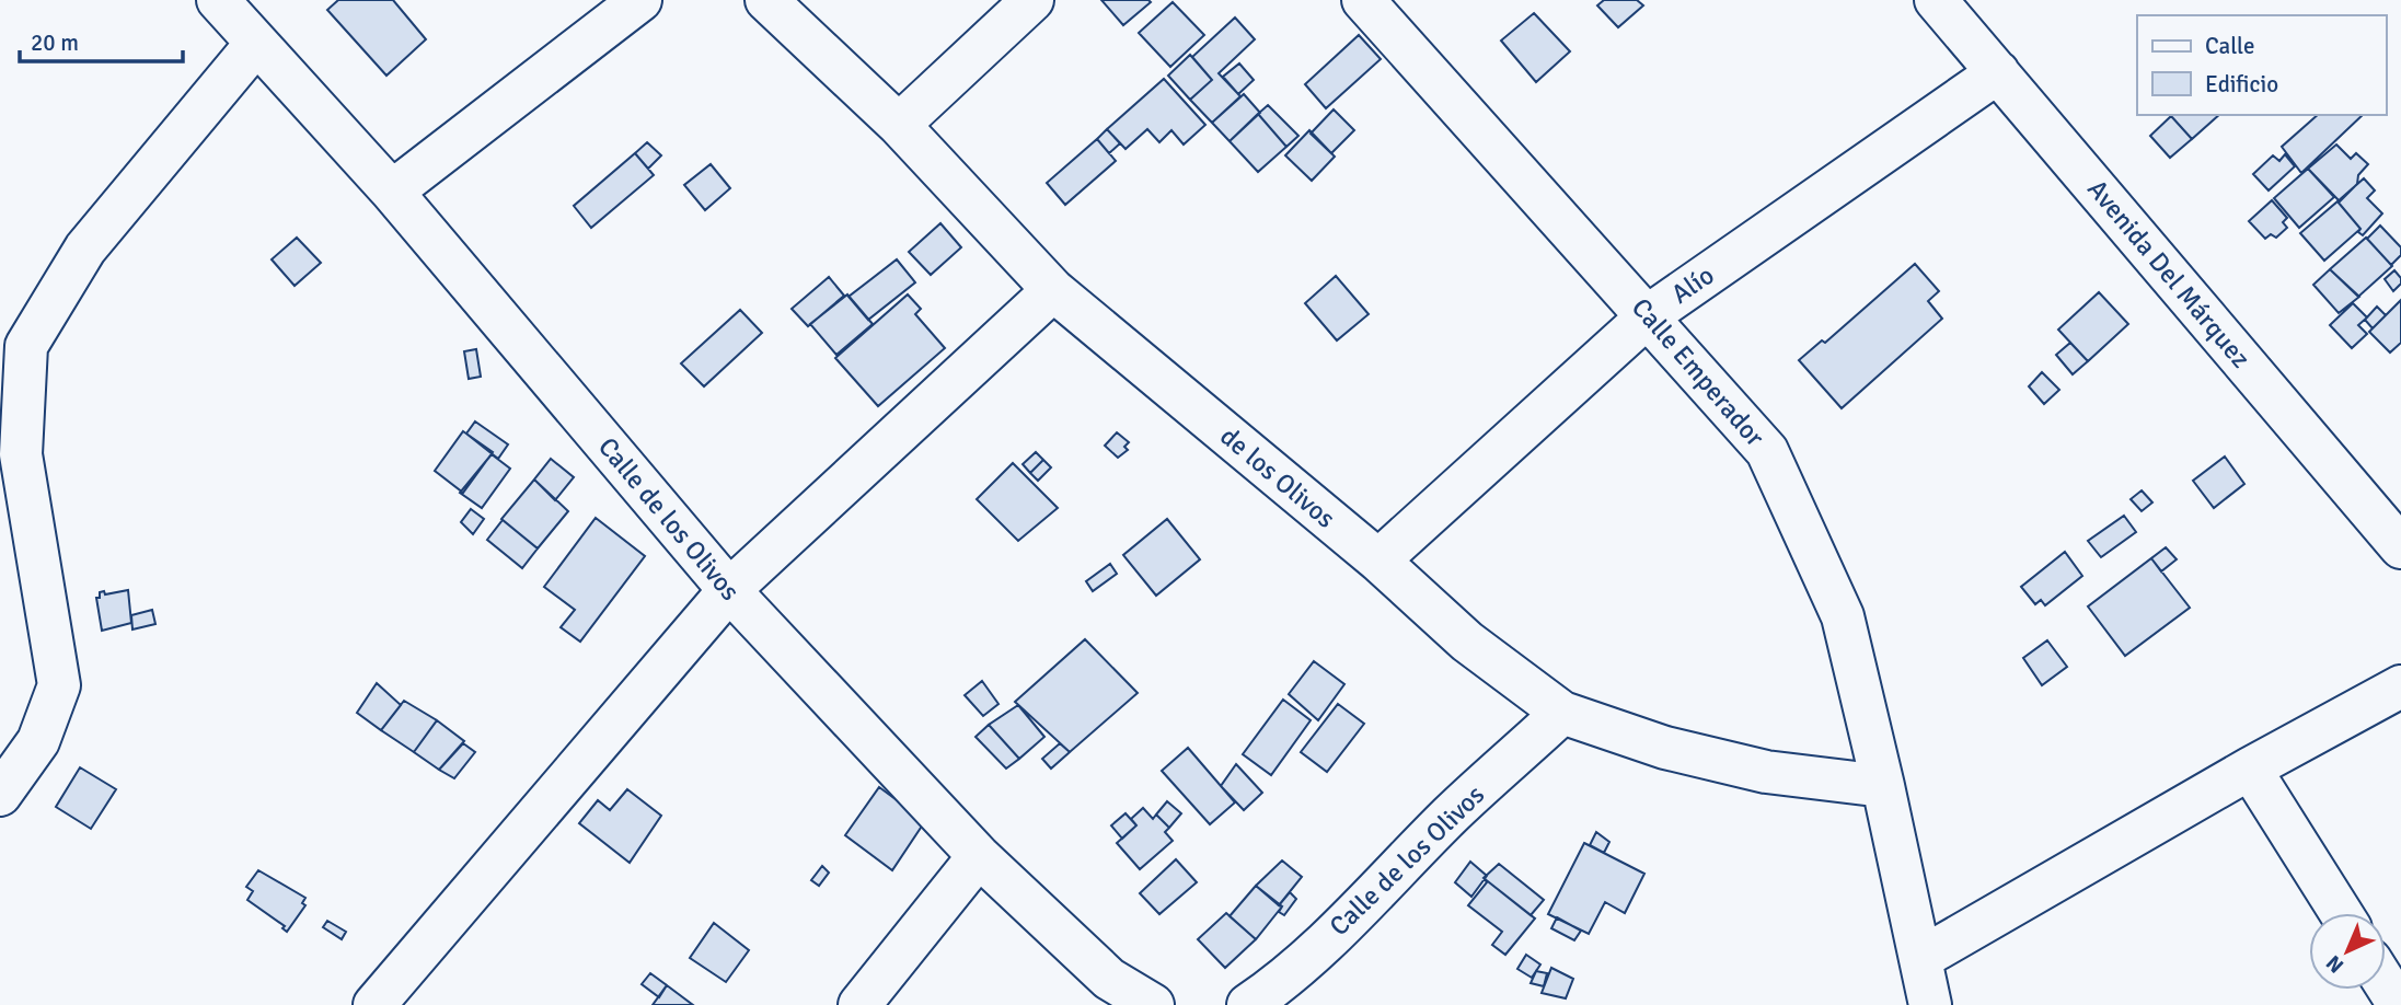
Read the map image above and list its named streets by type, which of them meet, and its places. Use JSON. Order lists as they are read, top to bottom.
{
  "streets": {
    "street": [
      "Avenida Del Márquez",
      "Alío",
      "Calle Emperador",
      "de los Olivos",
      "Calle de los Olivos"
    ]
  },
  "crossings": [
    ["Avenida Del Márquez", "Alío"],
    ["Alío", "Calle Emperador"],
    ["Alío", "de los Olivos"],
    ["Calle Emperador", "de los Olivos"],
    ["de los Olivos", "Calle de los Olivos"]
  ],
  "legend": ["Calle", "Edificio"],
  "scale_bar": "20 m",
  "north": "bottom left"
}
